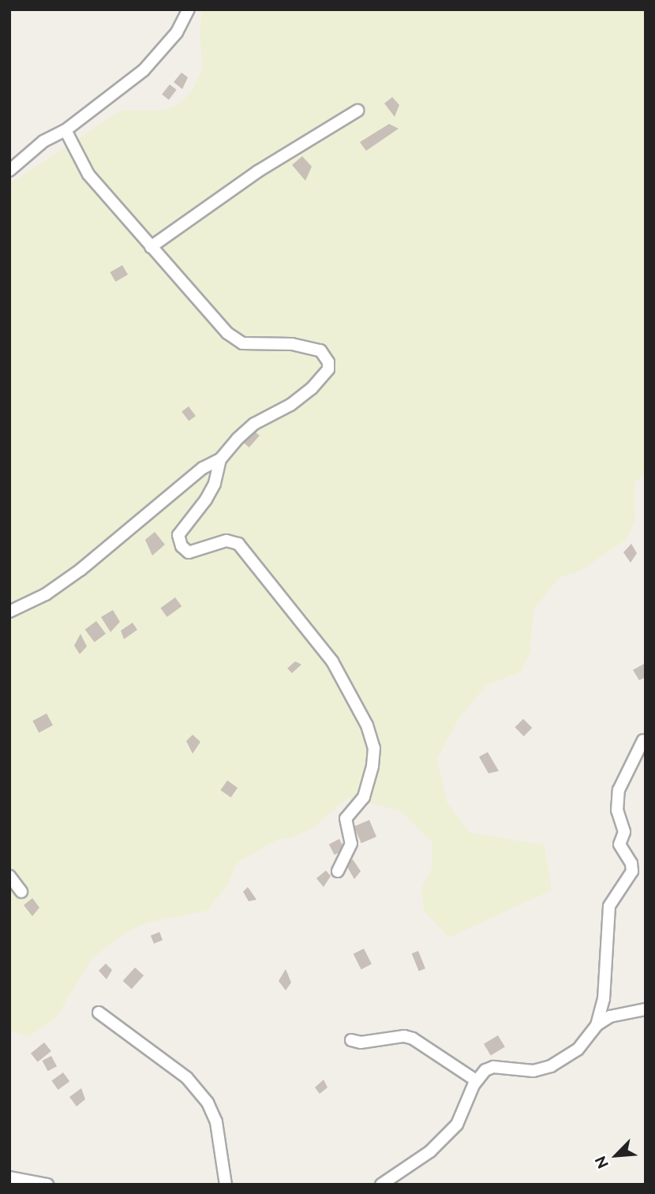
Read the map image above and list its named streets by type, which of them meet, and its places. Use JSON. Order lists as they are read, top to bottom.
{
  "north": "bottom left"
}
